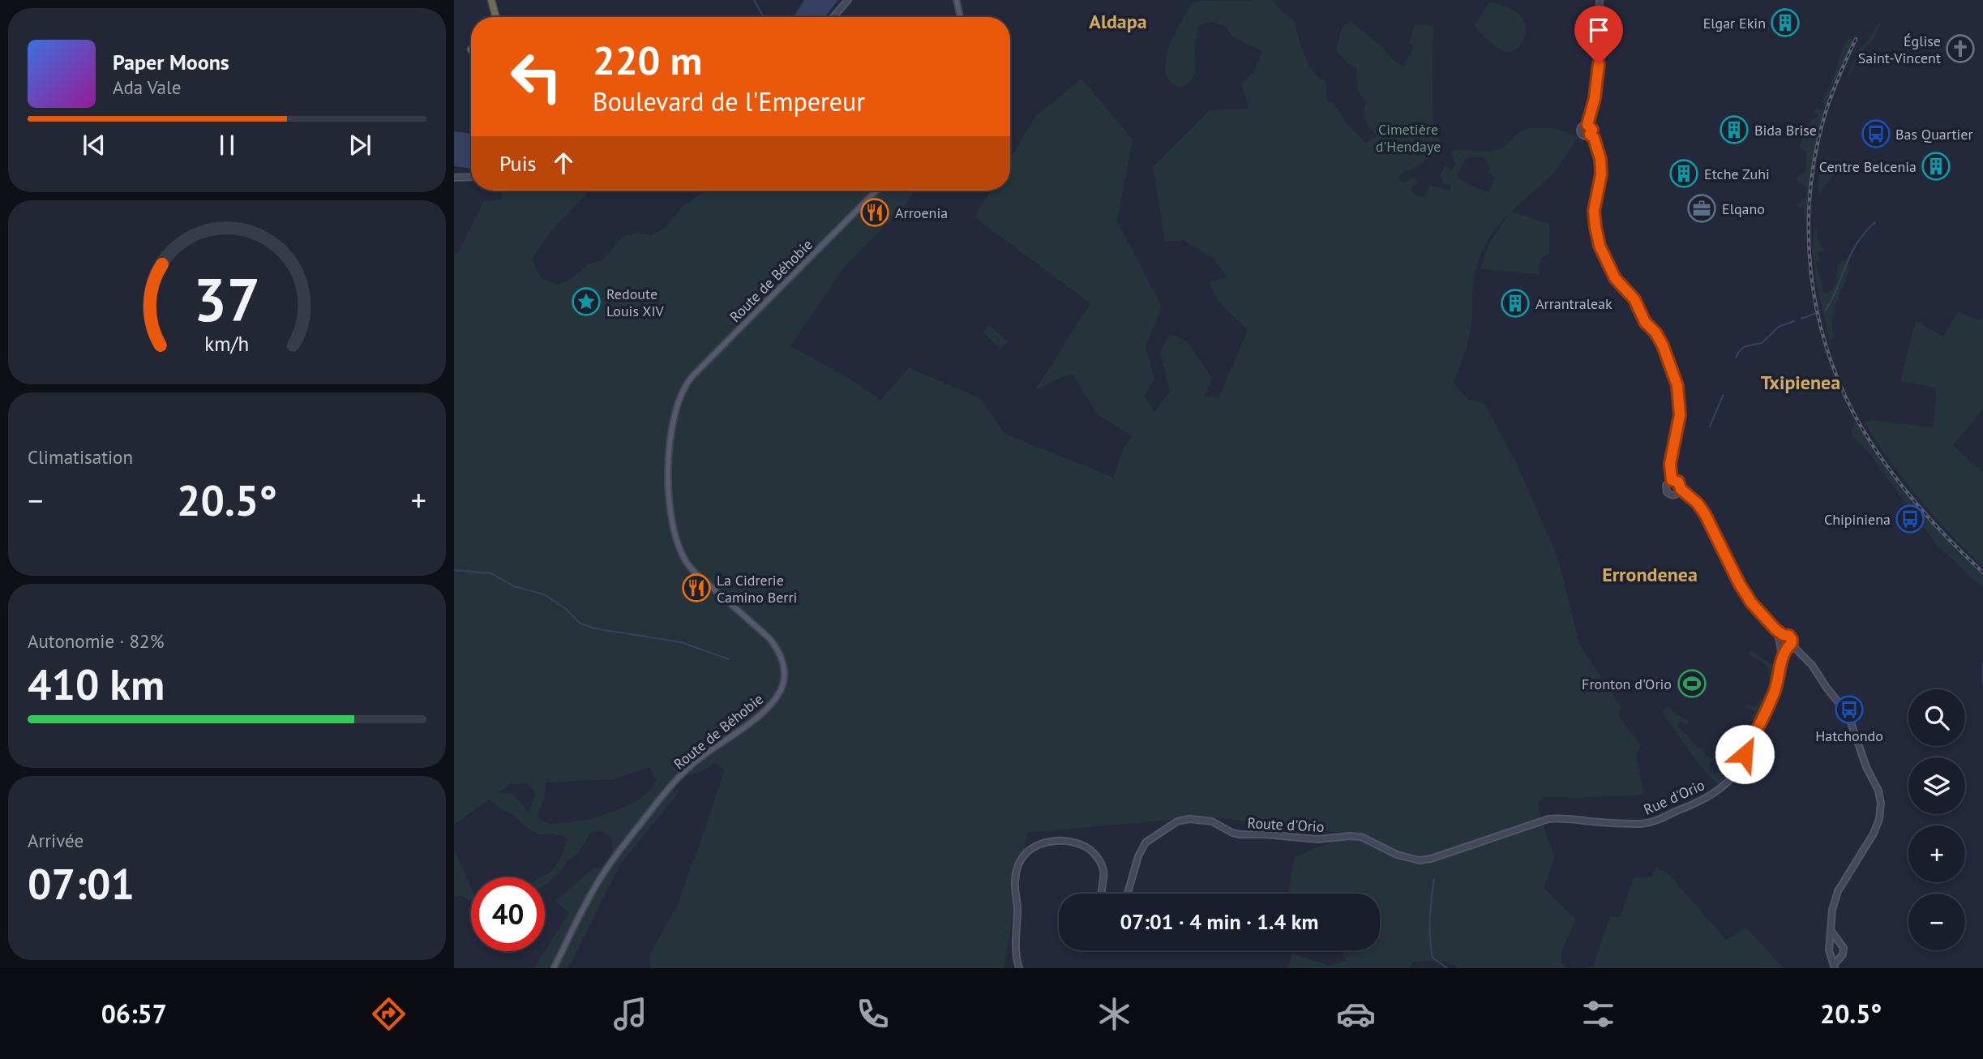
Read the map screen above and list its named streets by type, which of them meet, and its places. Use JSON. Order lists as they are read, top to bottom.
{
  "streets": {
    "main road": ["Route de Béhobie", "Rue d'Orio", "Route d'Orio"]
  },
  "crossings": [
    ["Rue d'Orio", "Route d'Orio"]
  ],
  "districts": ["Aldapa", "Txipienea", "Errondenea"],
  "parks": ["Cimetière d'Hendaye"],
  "places": {
    "building": [
      "Elgar Ekin",
      "Bida Brise",
      "Centre Belcenia",
      "Etche Zuhi",
      "Arrantraleak"
    ],
    "church": ["Église Saint-Vincent"],
    "bus stop": ["Bas Quartier", "Chipiniena", "Hatchondo"],
    "office": ["Elqano"],
    "restaurant": ["Arroenia", "La Cidrerie Camino Berri"],
    "place": ["Redoute Louis XIV"],
    "sports": ["Fronton d'Orio"]
  },
  "page": {
    "turn": ["220 m", "Boulevard de l'Empereur"],
    "song": ["Paper Moons", "Ada Vale"],
    "then": "Puis",
    "tile": [
      "Climatisation",
      ["Autonomie · 82%", "410 km"],
      ["Arrivée", "07:01"]
    ],
    "heat": ["−", "20.5°", "+"],
    "map_buttons": ["+", "−"],
    "limit": "40",
    "trip": "07:01 · 4 min · 1.4 km",
    "tabs": ["06:57", "20.5°"],
    "gauge": ["37", "km/h"]
  }
}
